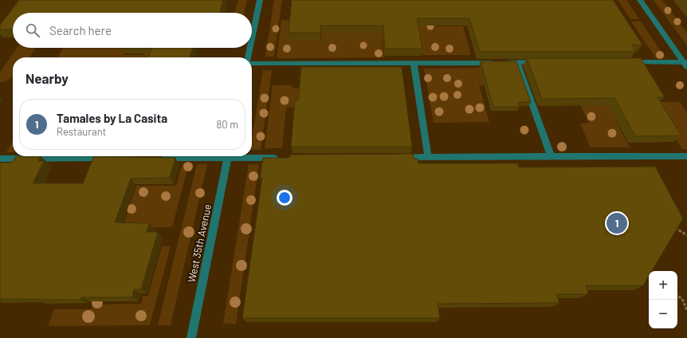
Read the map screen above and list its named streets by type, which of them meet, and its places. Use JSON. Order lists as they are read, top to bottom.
{
  "streets": {
    "street": ["West 35th Avenue"]
  },
  "page": {
    "search": "Search here",
    "heading": "Nearby",
    "list": [
      {
        "mark": "1",
        "name": "Tamales by La Casita",
        "note": "Restaurant",
        "value": "80 m"
      }
    ],
    "pins": "1",
    "map_buttons": ["+", "−"]
  }
}
